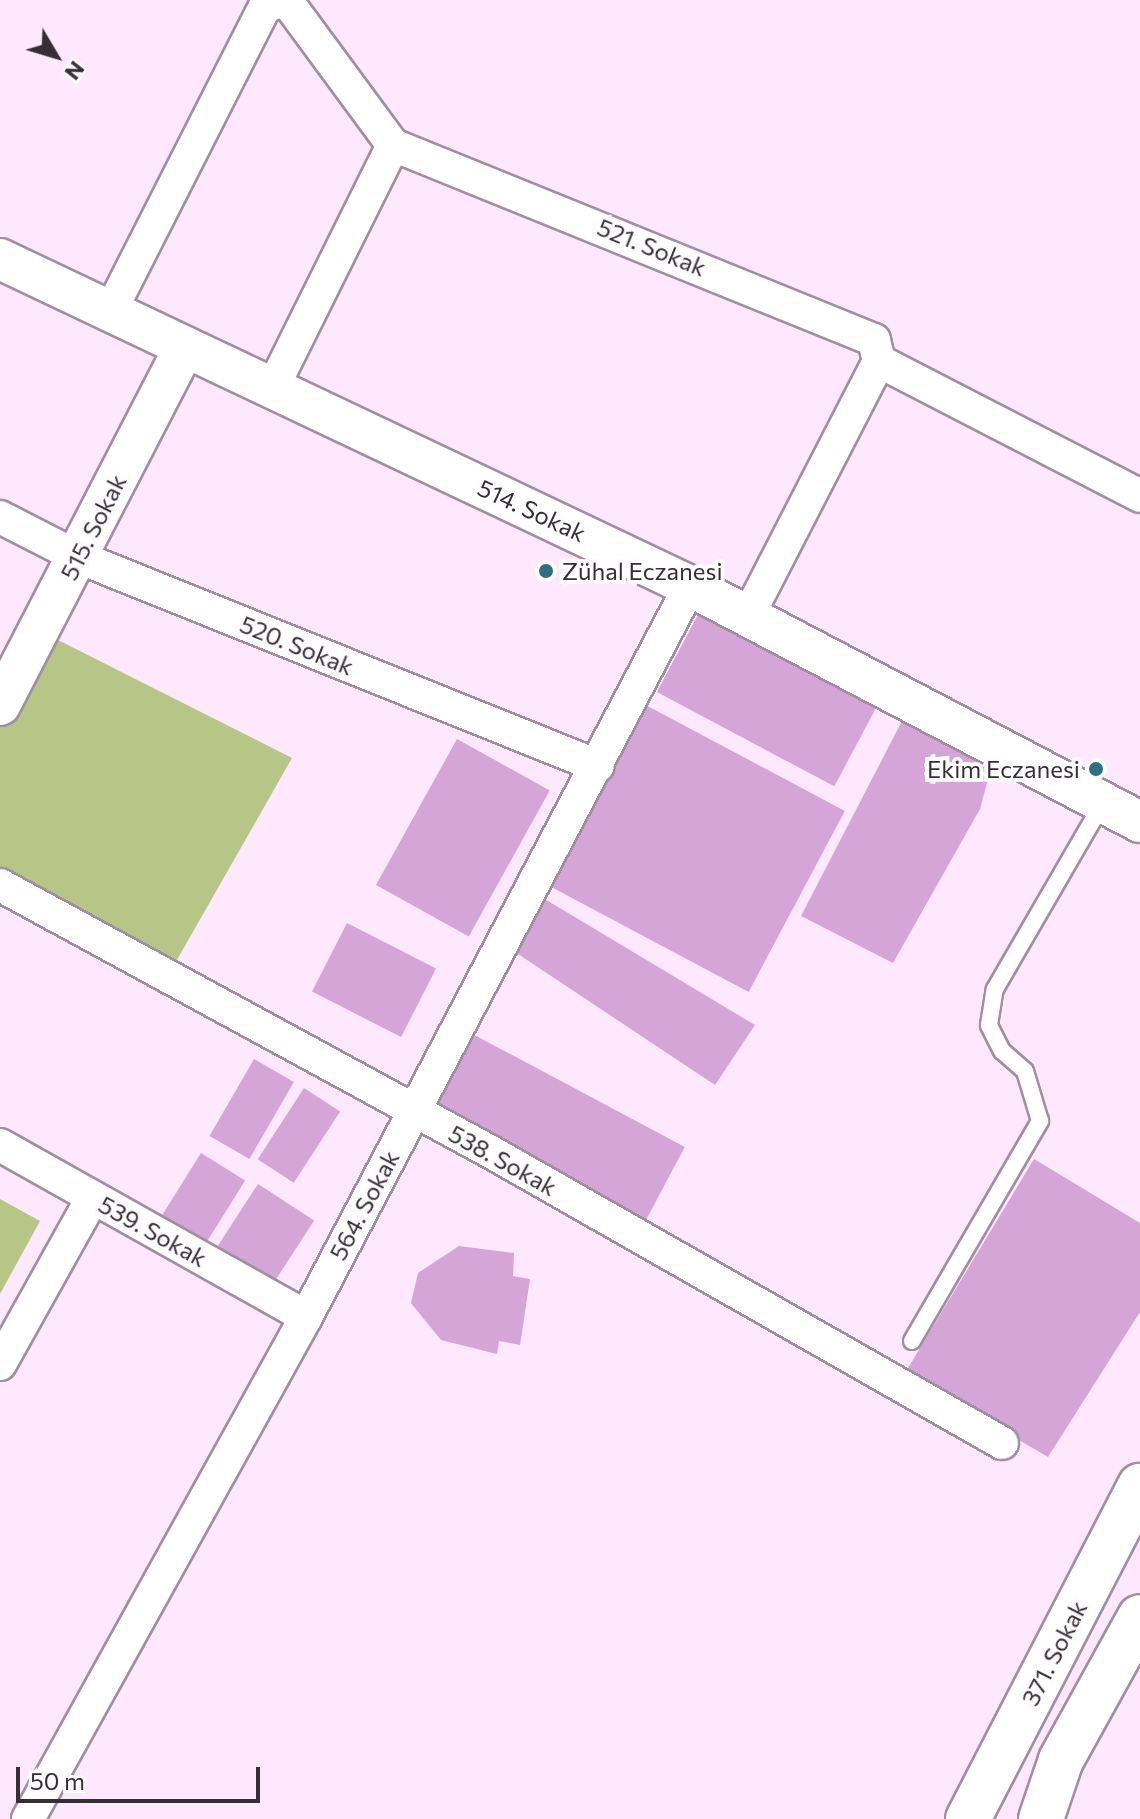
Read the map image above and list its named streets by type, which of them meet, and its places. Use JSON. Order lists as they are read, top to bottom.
{
  "streets": {
    "main road": ["371. Sokak"],
    "street": [
      "521. Sokak",
      "514. Sokak",
      "515. Sokak",
      "520. Sokak",
      "538. Sokak",
      "564. Sokak",
      "539. Sokak"
    ]
  },
  "crossings": [
    ["514. Sokak", "515. Sokak"],
    ["514. Sokak", "564. Sokak"],
    ["515. Sokak", "520. Sokak"],
    ["520. Sokak", "564. Sokak"],
    ["538. Sokak", "564. Sokak"],
    ["564. Sokak", "539. Sokak"]
  ],
  "places": ["Zühal Eczanesi", "Ekim Eczanesi"],
  "scale_bar": "50 m",
  "north": "bottom right"
}
